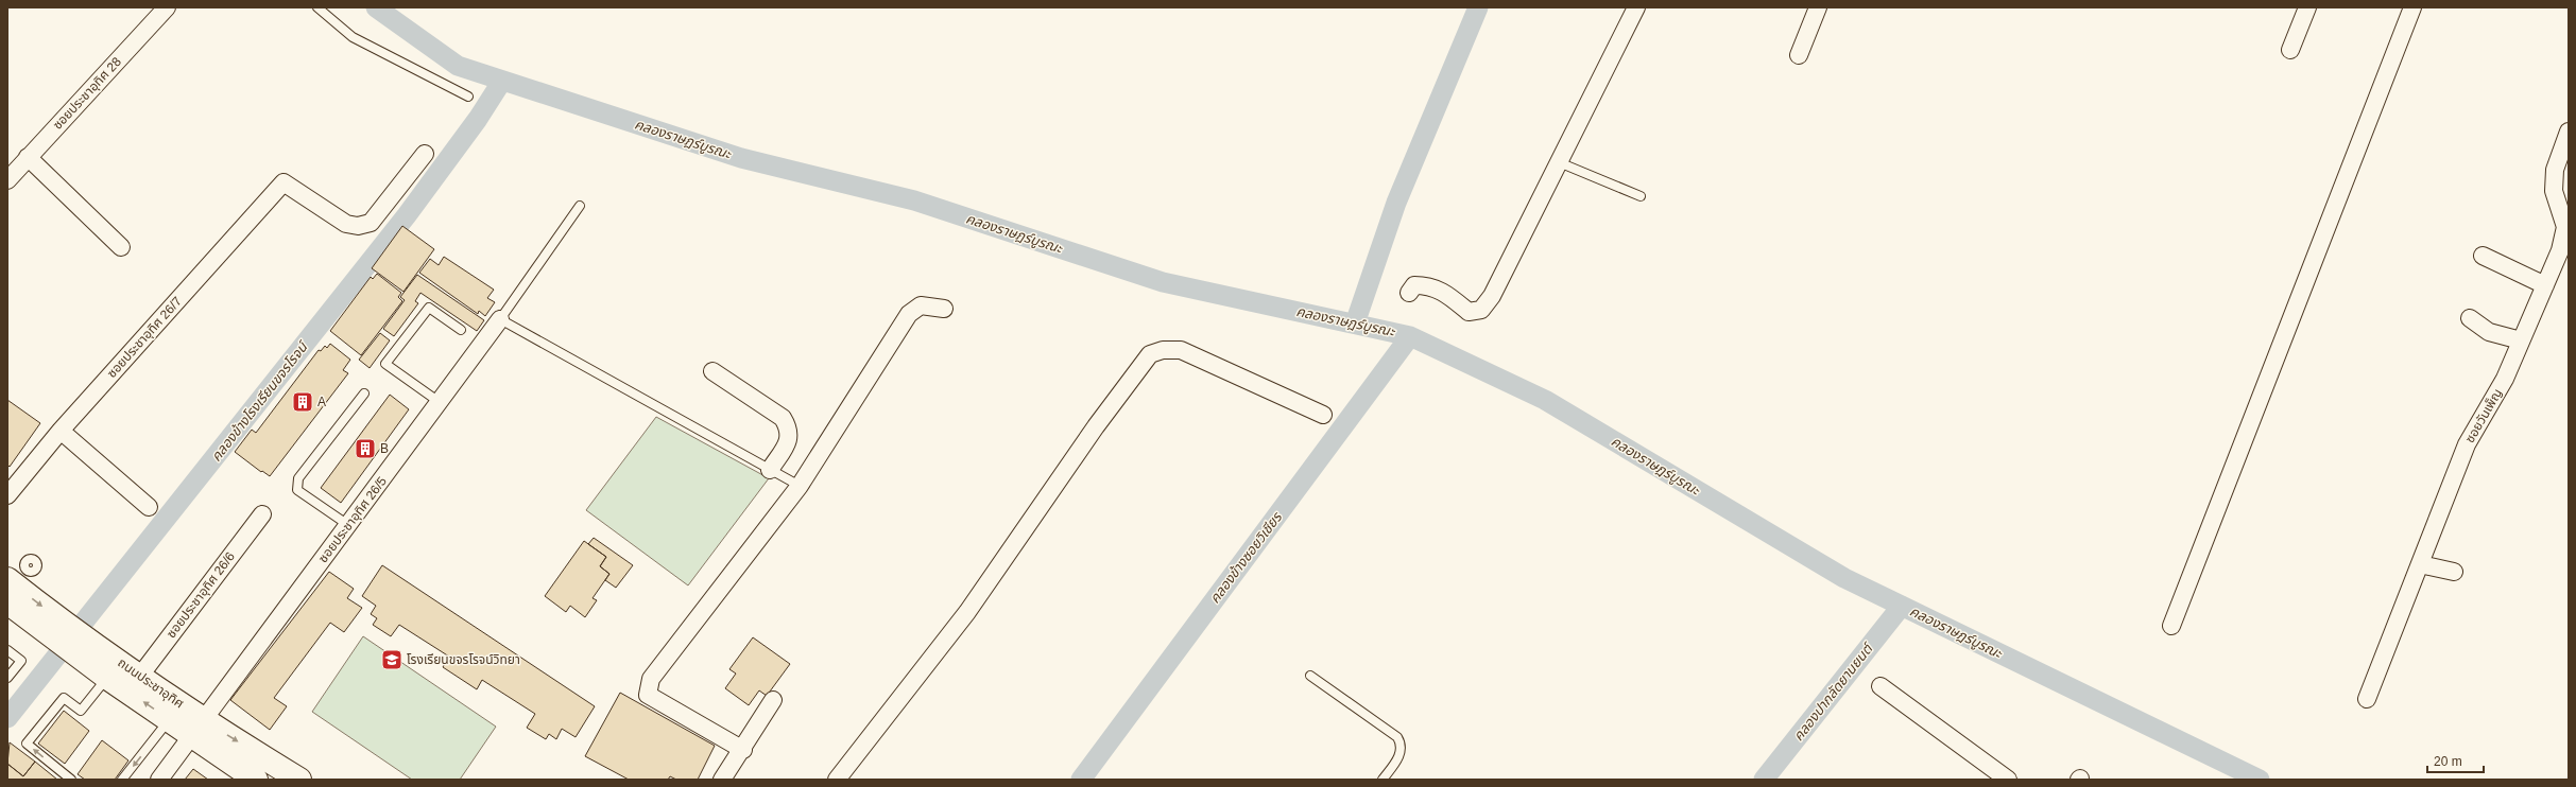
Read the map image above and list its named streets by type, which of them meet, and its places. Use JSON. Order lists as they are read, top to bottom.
{
  "streets": {
    "main road": ["ถนนประชาอุทิศ"],
    "street": [
      "ซอยประชาอุทิศ 28",
      "ซอยประชาอุทิศ 26/7",
      "ซอยวันเพ็ญ",
      "ซอยประชาอุทิศ 26/5",
      "ซอยประชาอุทิศ 26/6"
    ]
  },
  "crossings": [
    ["ซอยประชาอุทิศ 26/5", "ถนนประชาอุทิศ"],
    ["ซอยประชาอุทิศ 26/6", "ถนนประชาอุทิศ"]
  ],
  "water": [
    "คลองราษฎร์บูรณะ",
    "คลองข้างโรงเรียนขจรโรจน์",
    "คลองข้างซอยวิเชียร",
    "คลองปากลัดยานยนต์"
  ],
  "places": {
    "building": ["A", "B"],
    "school or university": ["โรงเรียนขจรโรจน์วิทยา"]
  },
  "scale_bar": "20 m"
}
